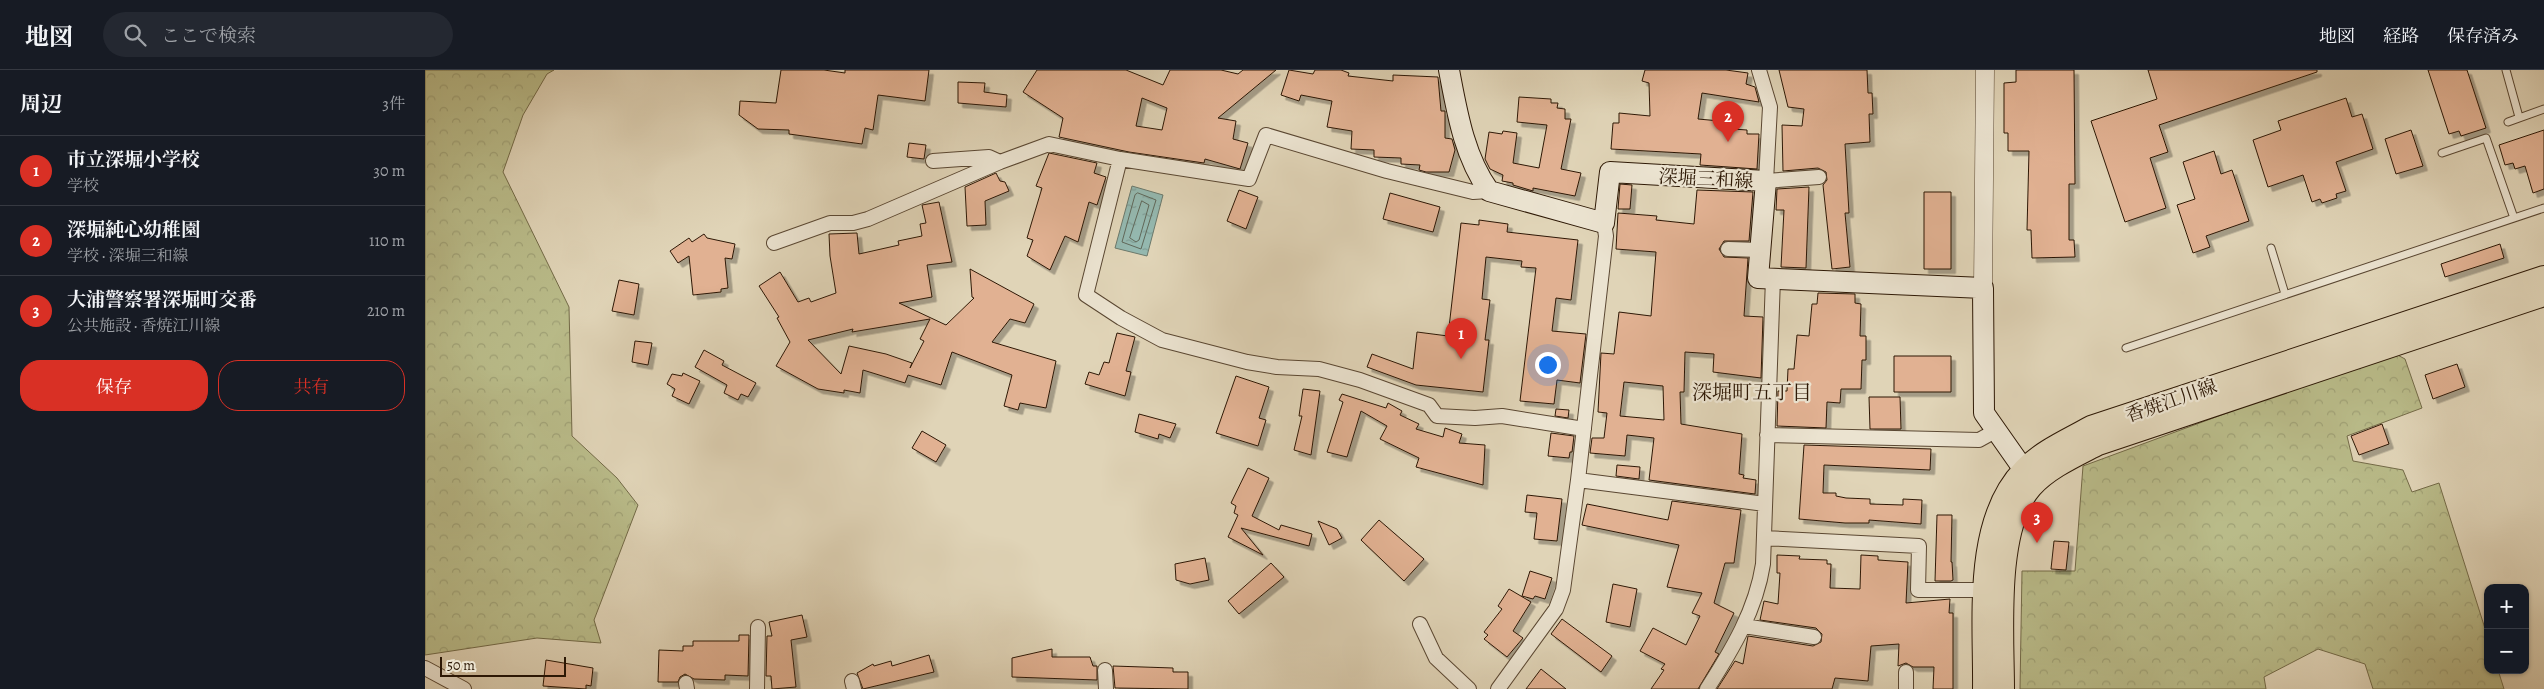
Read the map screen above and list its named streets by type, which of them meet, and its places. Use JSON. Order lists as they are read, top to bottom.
{
  "streets": {
    "main road": ["深堀三和線", "香焼江川線"]
  },
  "districts": ["深堀町五丁目"],
  "scale_bar": "50 m",
  "page": {
    "header": "地図",
    "search": "ここで検索",
    "nav": ["地図", "経路", "保存済み"],
    "heading": ["周辺", "3件"],
    "pins": ["2", "1", "3"],
    "list": [
      {
        "mark": "1",
        "name": "市立深堀小学校",
        "note": "学校",
        "value": "30 m"
      },
      {
        "mark": "2",
        "name": "深堀純心幼稚園",
        "note": "学校 · 深堀三和線",
        "value": "110 m"
      },
      {
        "mark": "3",
        "name": "大浦警察署深堀町交番",
        "note": "公共施設 · 香焼江川線",
        "value": "210 m"
      }
    ],
    "buttons": ["保存", "共有"],
    "map_buttons": ["+", "−"],
    "scale": "50 m"
  }
}
